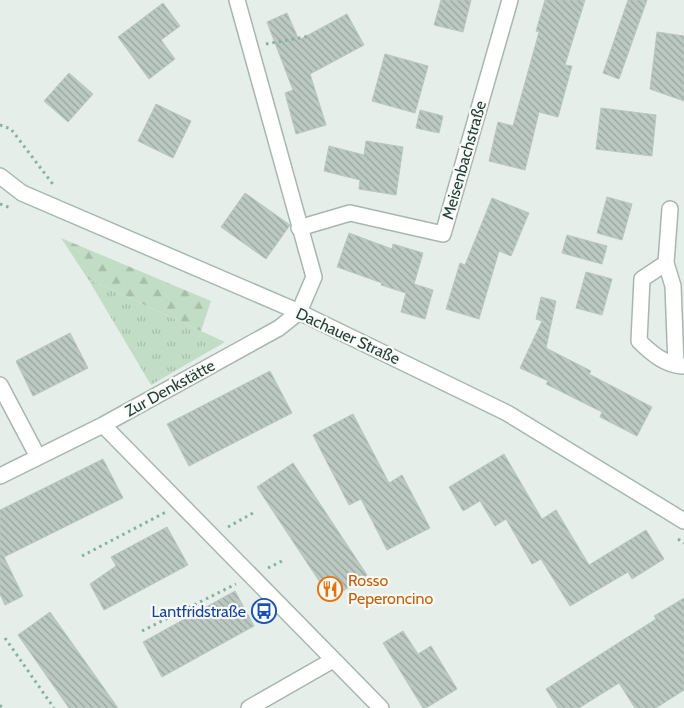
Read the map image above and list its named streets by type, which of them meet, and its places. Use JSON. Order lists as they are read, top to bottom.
{
  "streets": {
    "street": ["Meisenbachstraße", "Dachauer Straße", "Zur Denkstätte"]
  },
  "crossings": [
    ["Dachauer Straße", "Zur Denkstätte"]
  ],
  "places": {
    "restaurant": ["Rosso Peperoncino"],
    "bus stop": ["Lantfridstraße"]
  }
}
